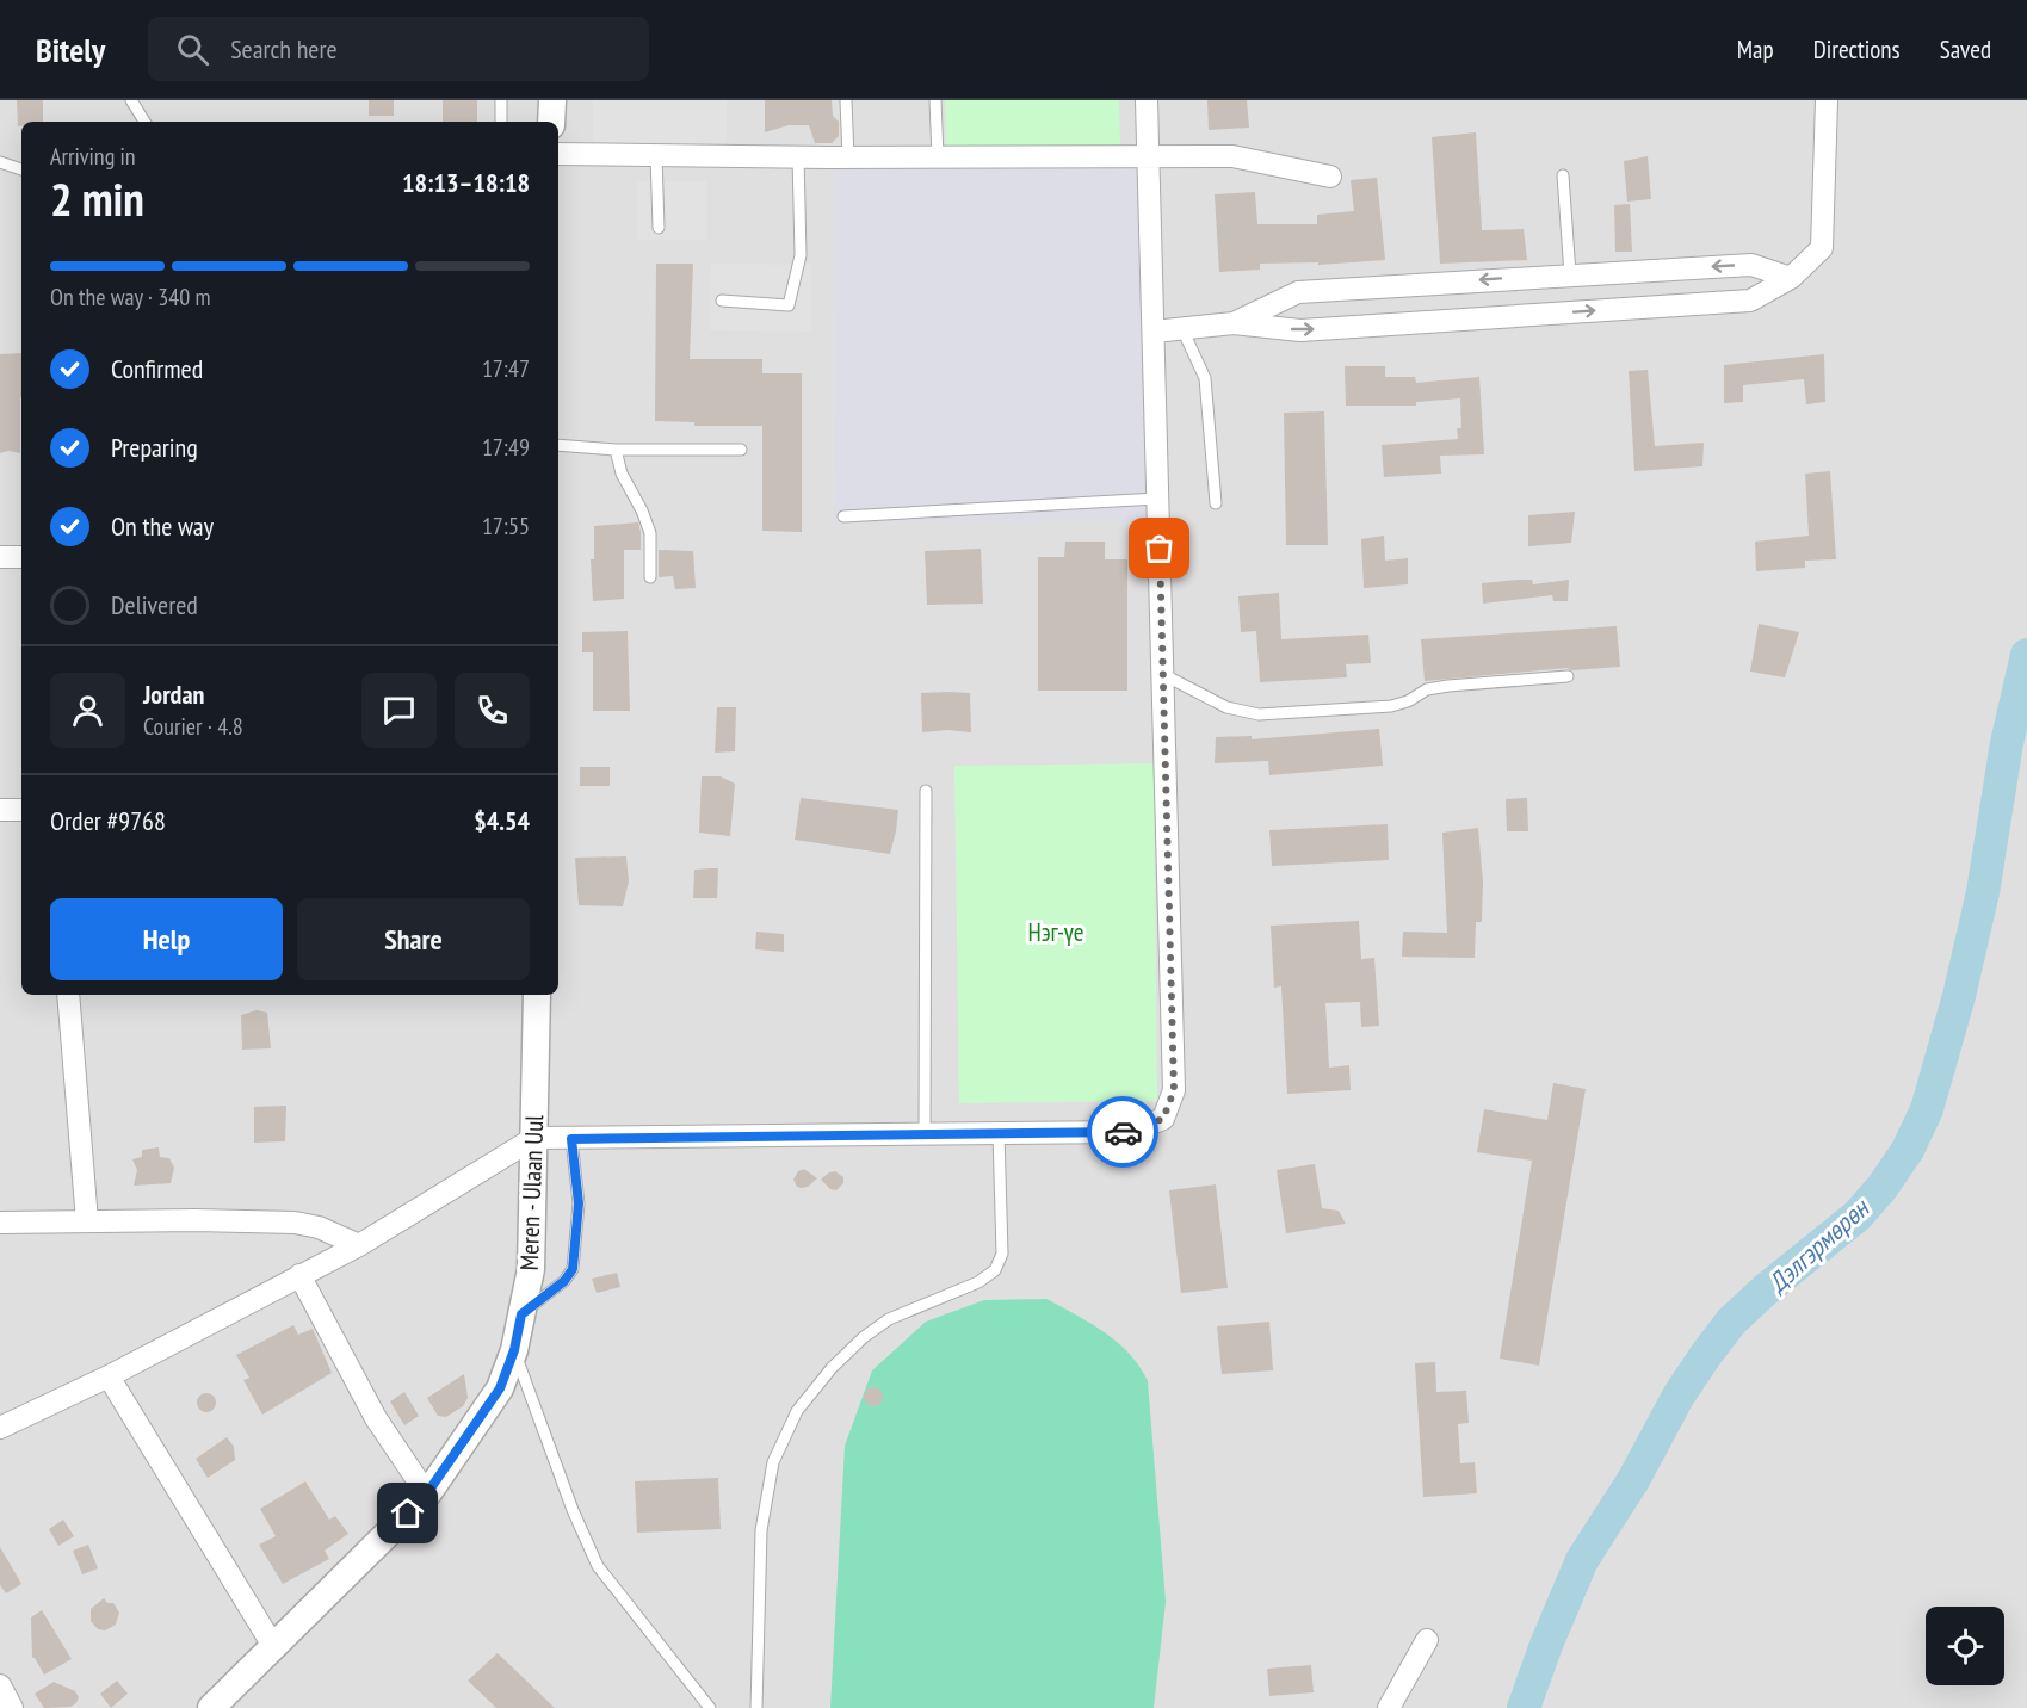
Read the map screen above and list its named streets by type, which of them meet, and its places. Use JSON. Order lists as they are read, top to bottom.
{
  "streets": {
    "street": ["Meren - Ulaan Uul"]
  },
  "water": ["Дэлгэрмөрөн"],
  "parks": ["Нэг-үе"],
  "page": {
    "header": "Bitely",
    "search": "Search here",
    "nav": ["Map", "Directions", "Saved"],
    "heading": ["2 min", "Arriving in", "18:13–18:18"],
    "panel": [
      "Jordan",
      "Courier · 4.8",
      "Order #9768",
      "$4.54"
    ],
    "bar": "On the way · 340 m",
    "list": [
      ["Confirmed", "17:47"],
      ["Preparing", "17:49"],
      ["On the way", "17:55"],
      "Delivered"
    ],
    "buttons": ["Help", "Share"]
  }
}
